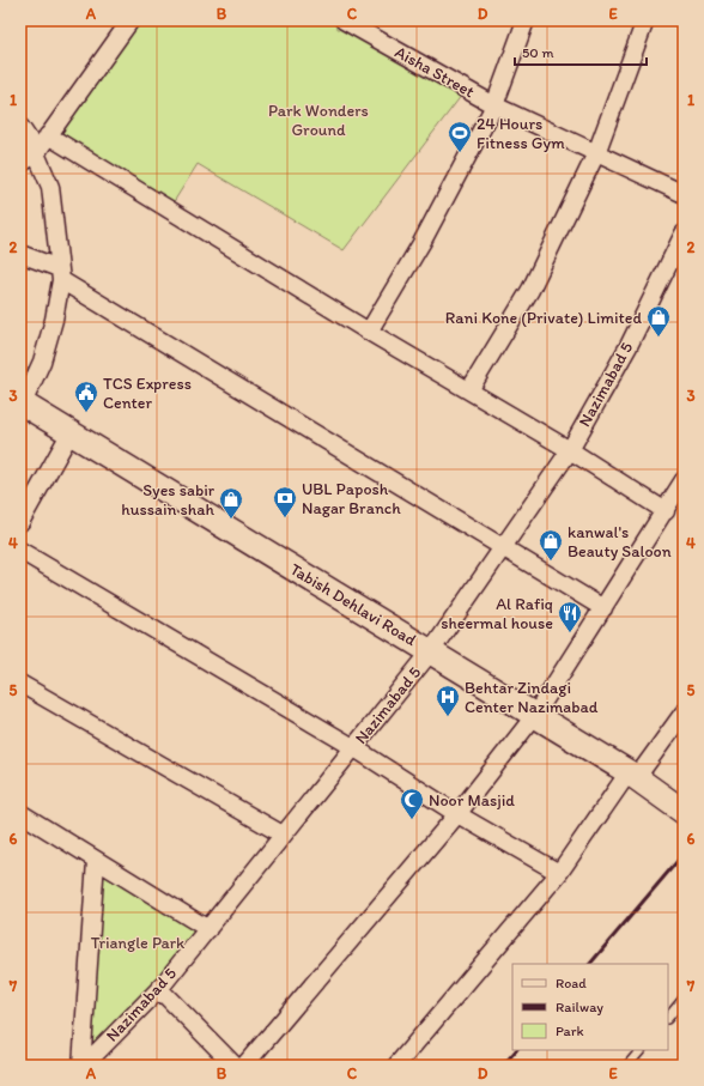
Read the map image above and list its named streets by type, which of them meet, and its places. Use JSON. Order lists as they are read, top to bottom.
{
  "streets": {
    "main road": ["Tabish Dehlavi Road"],
    "street": ["Aisha Street", "Nazimabad 5"]
  },
  "crossings": [
    ["Nazimabad 5", "Tabish Dehlavi Road"]
  ],
  "parks": ["Park Wonders Ground", "Triangle Park"],
  "places": {
    "sports": ["24 Hours Fitness Gym"],
    "shop": ["Rani Kone (Private) Limited", "Syes sabir hussain shah", "kanwal's Beauty Saloon"],
    "public building": ["TCS Express Center"],
    "bank": ["UBL Paposh Nagar Branch"],
    "restaurant": ["Al Rafiq sheermal house"],
    "hospital": ["Behtar Zindagi Center Nazimabad"],
    "mosque": ["Noor Masjid"]
  },
  "legend": ["Road", "Railway", "Park"],
  "scale_bar": "50 m",
  "grid": {
    "columns": [
      "A",
      "B",
      "C",
      "D",
      "E"
    ],
    "rows": [
      "1",
      "2",
      "3",
      "4",
      "5",
      "6",
      "7"
    ]
  }
}
